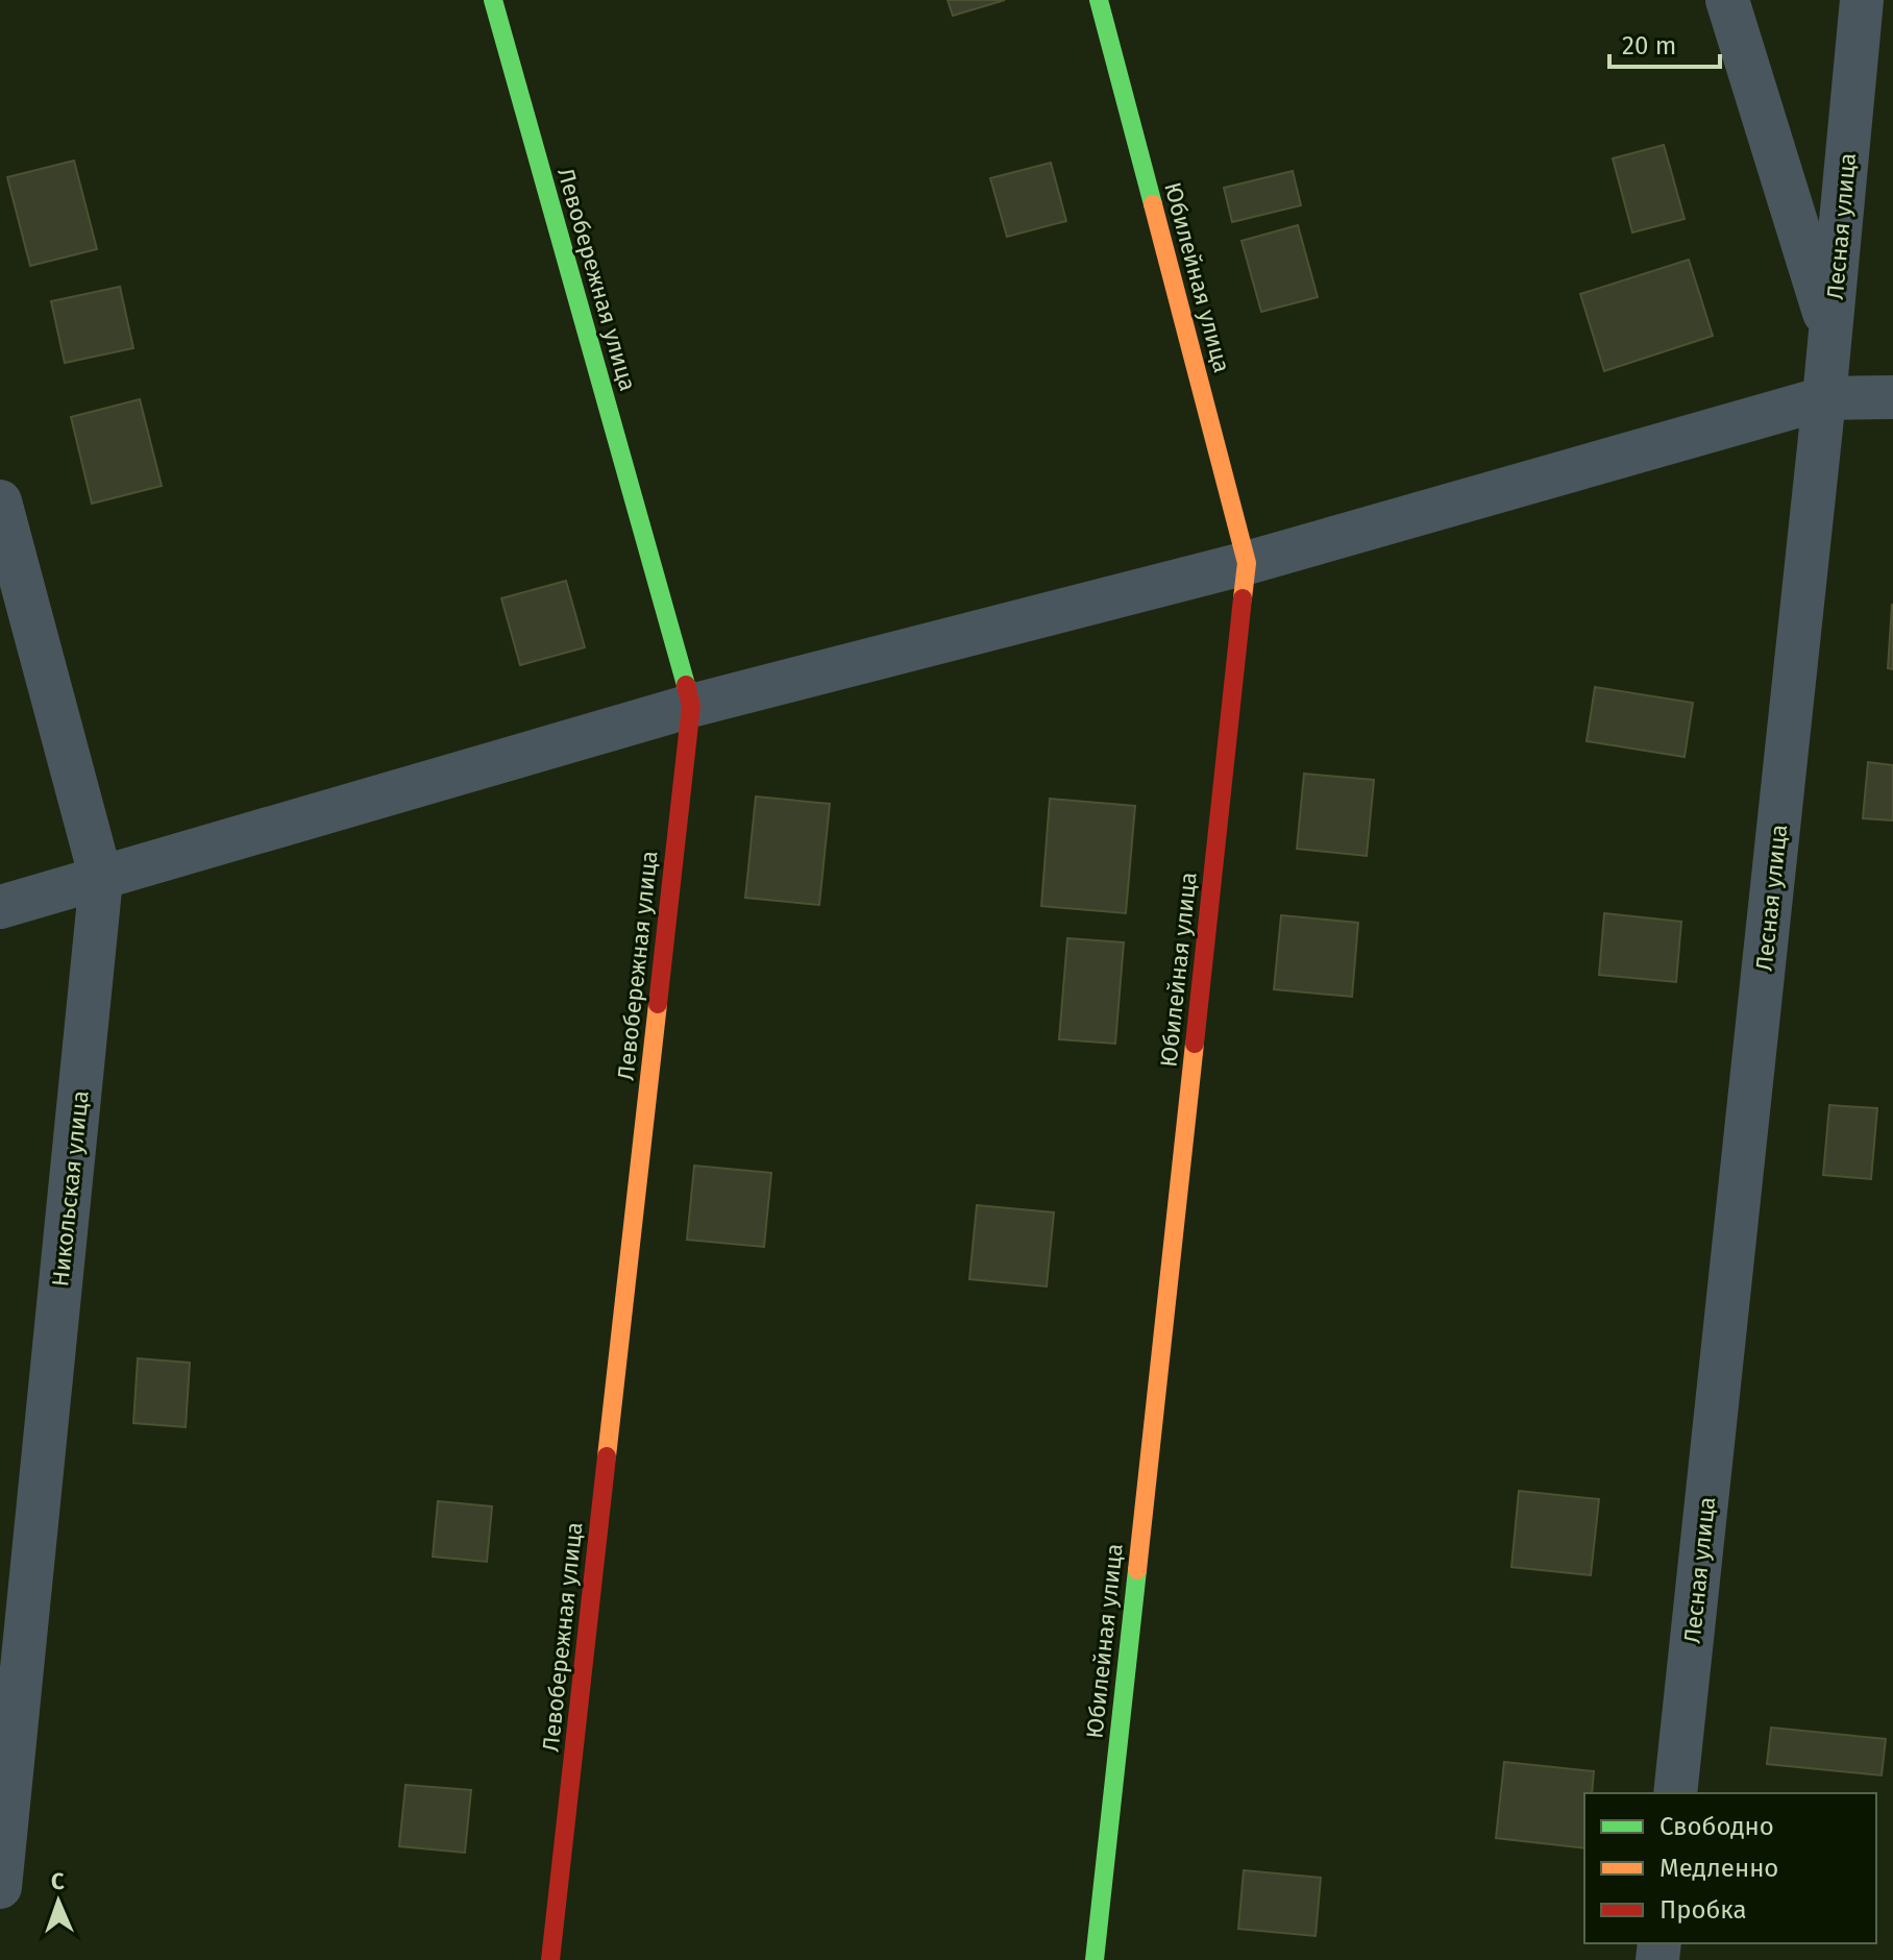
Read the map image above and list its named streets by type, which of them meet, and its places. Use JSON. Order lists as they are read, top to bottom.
{
  "streets": {
    "street": [
      "Лесная улица",
      "Юбилейная улица",
      "Левобережная улица",
      "Никольская улица"
    ]
  },
  "legend": ["Свободно", "Медленно", "Пробка"],
  "scale_bar": "20 m",
  "north": "top"
}
